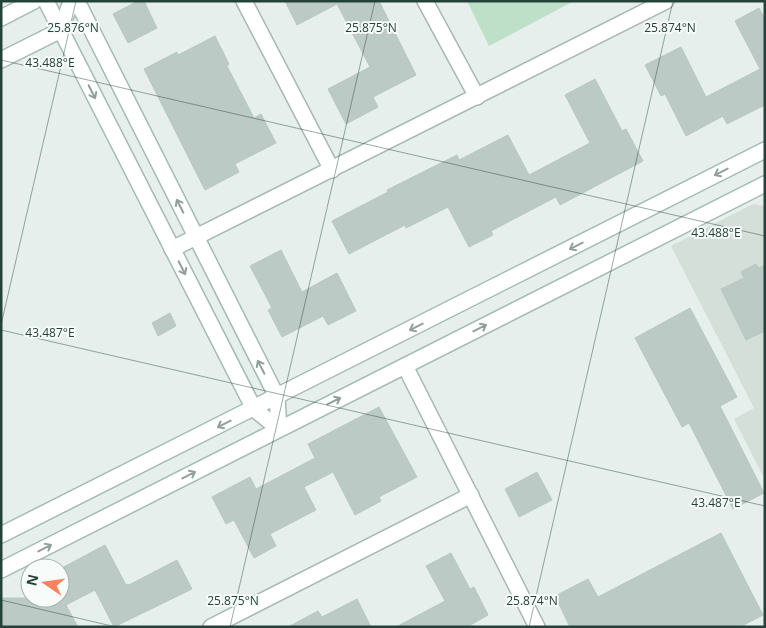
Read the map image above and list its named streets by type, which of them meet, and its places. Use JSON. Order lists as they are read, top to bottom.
{
  "north": "left",
  "coordinates": [
    "25.876°N",
    "25.875°N",
    "25.874°N",
    "43.488°E",
    "43.487°E"
  ]
}
